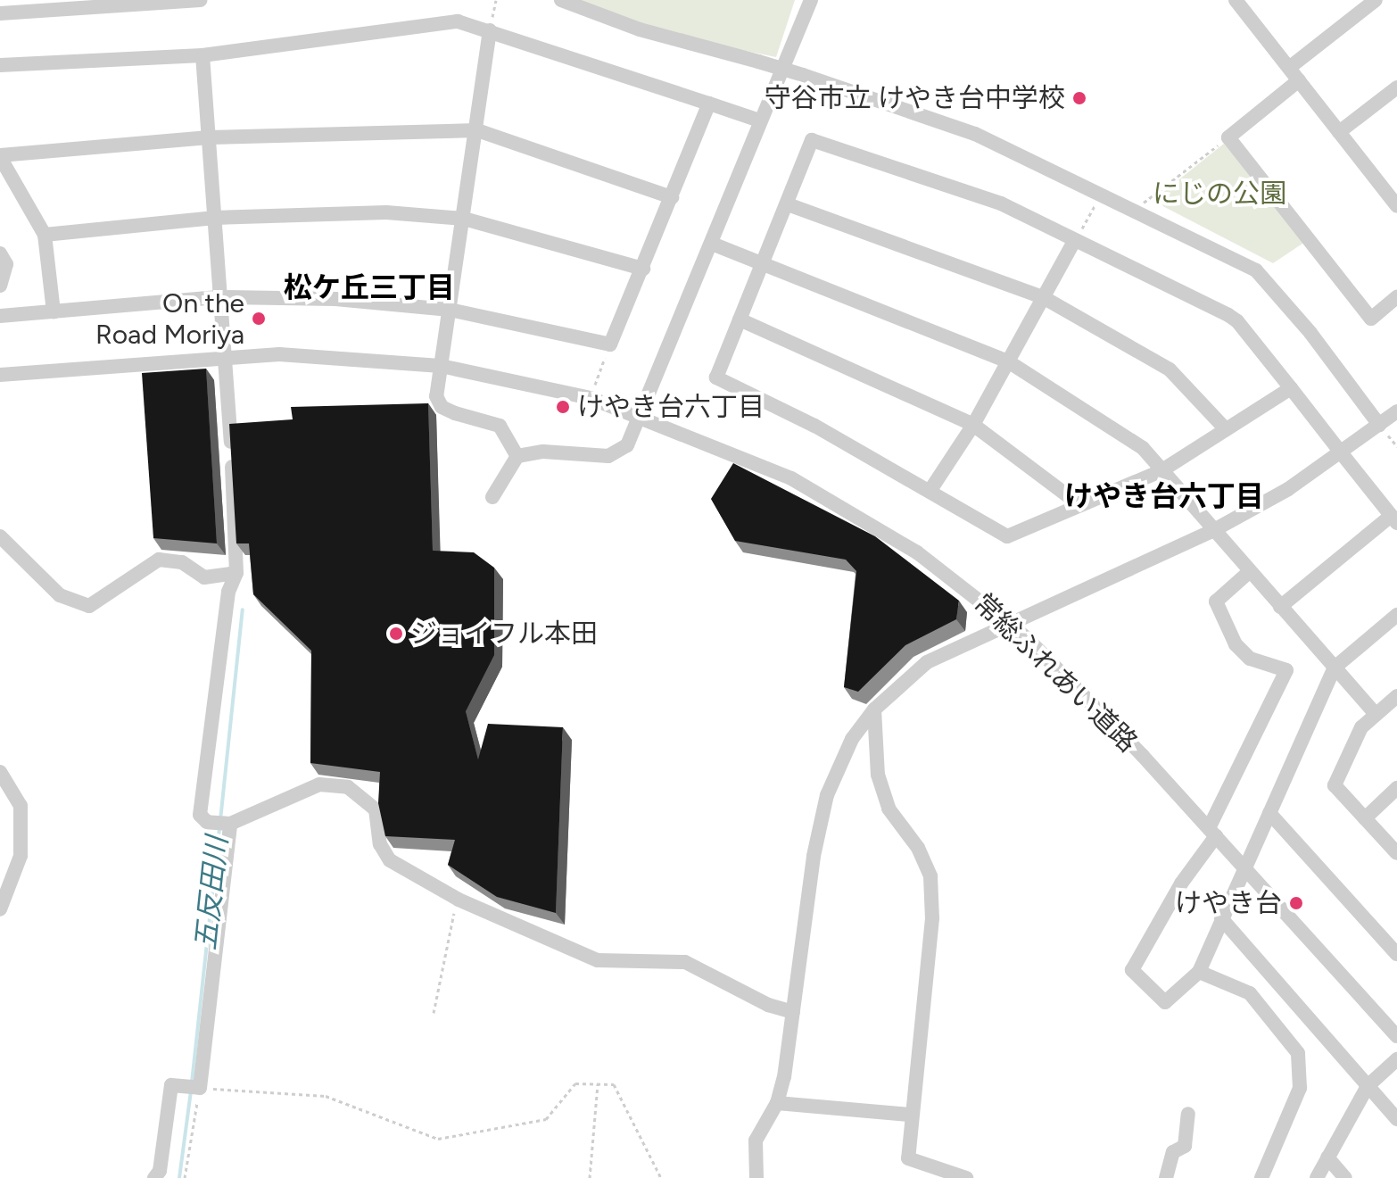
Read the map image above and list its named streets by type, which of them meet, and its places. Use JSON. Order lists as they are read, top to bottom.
{
  "streets": {
    "street": ["常総ふれあい道路"]
  },
  "districts": ["松ケ丘三丁目", "けやき台六丁目"],
  "water": ["五反田川"],
  "parks": ["にじの公園"],
  "places": [
    "守谷市立 けやき台中学校",
    "On the Road Moriya",
    "けやき台六丁目",
    "ジョイフル本田",
    "けやき台"
  ]
}
